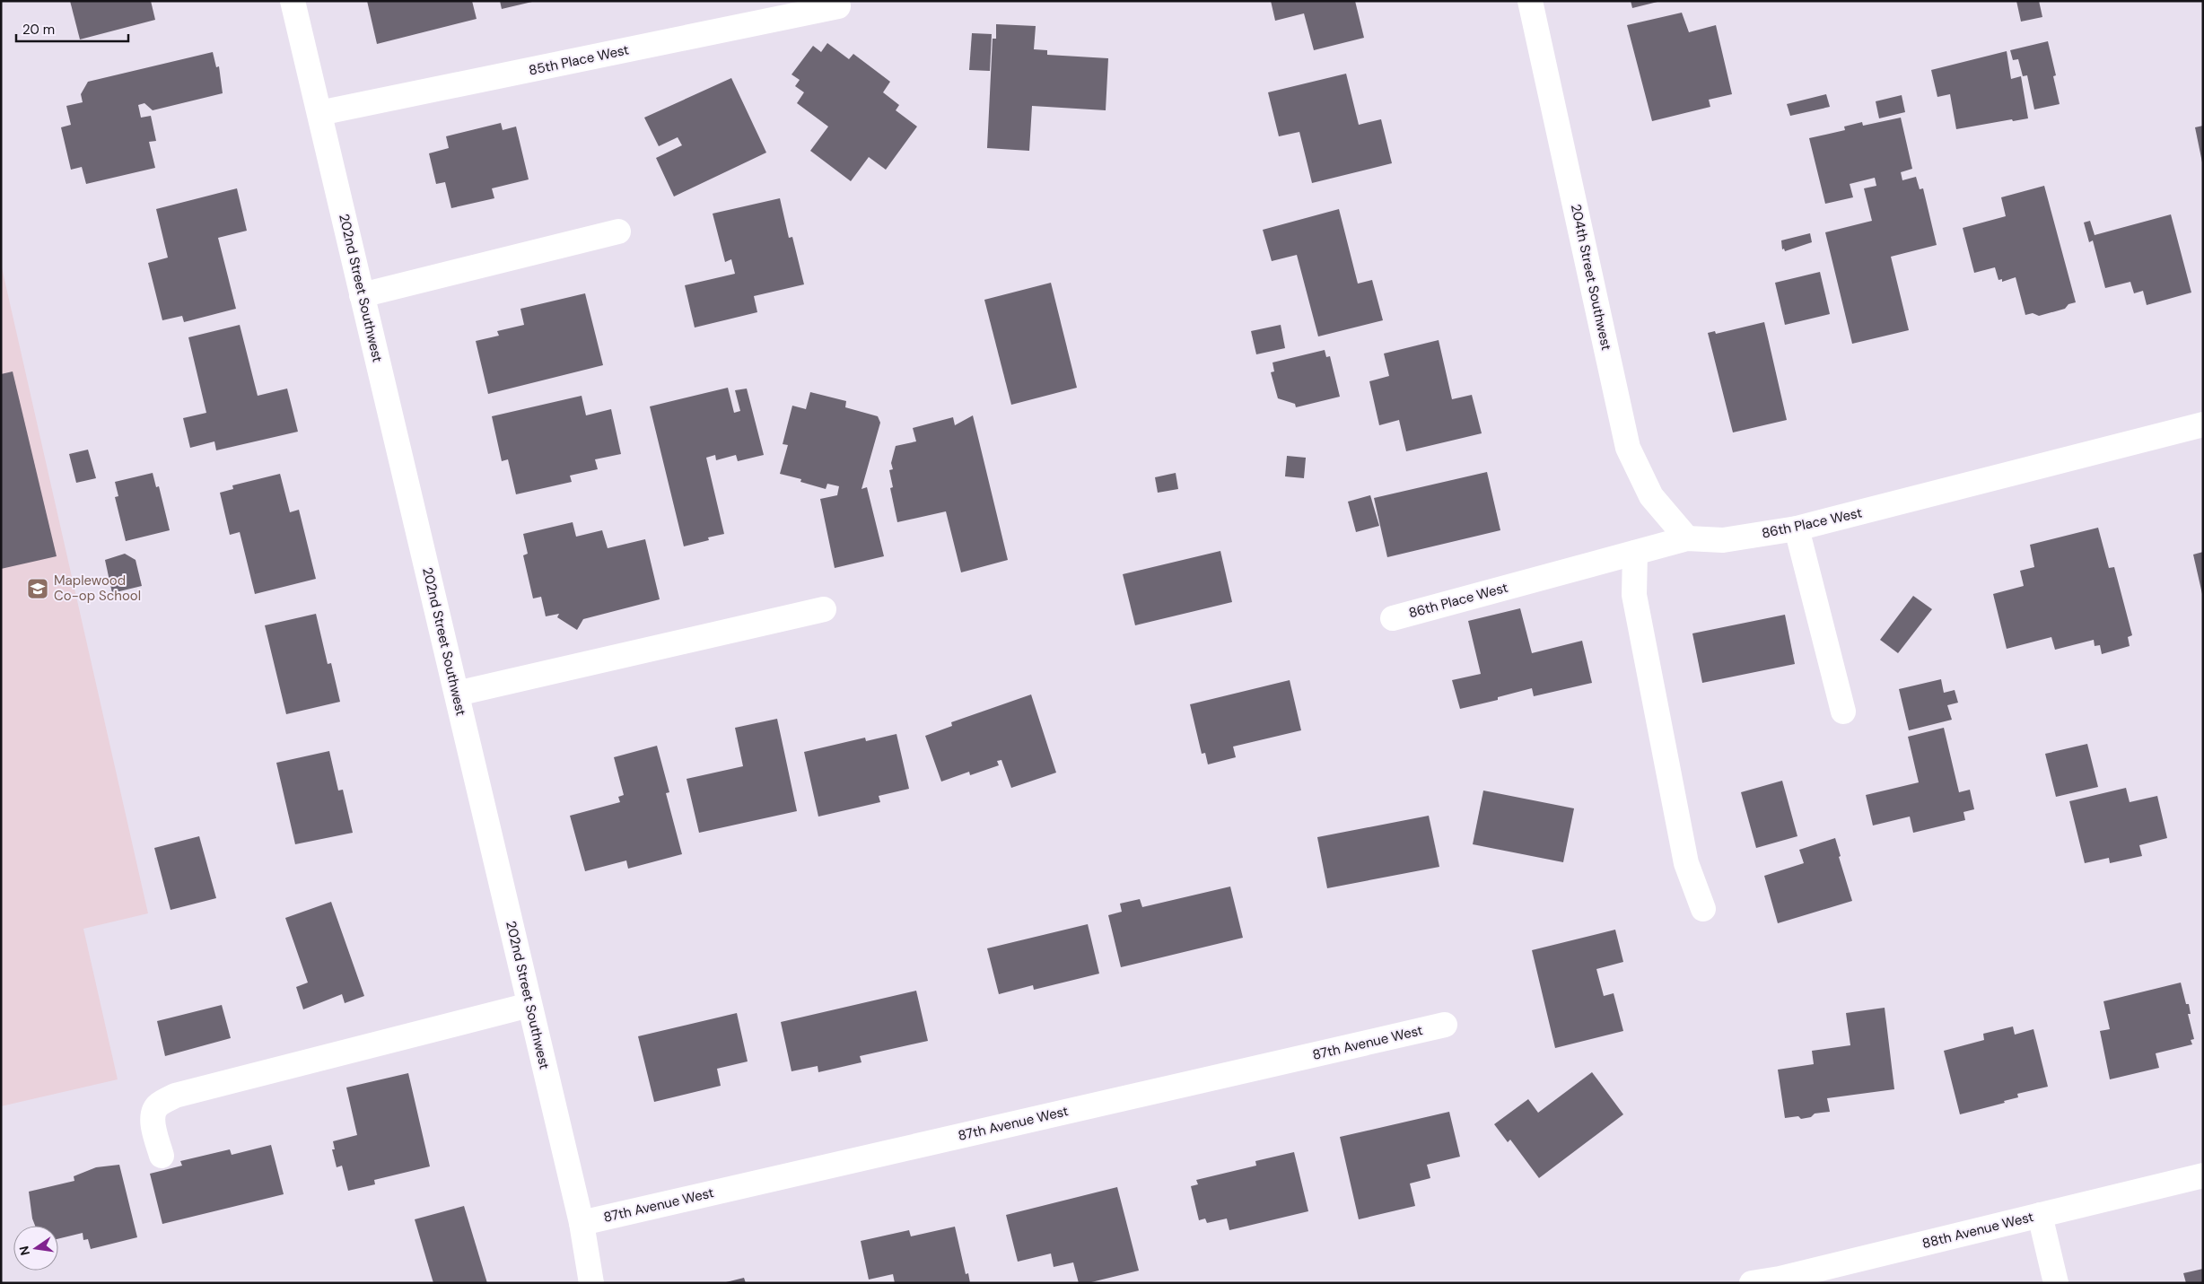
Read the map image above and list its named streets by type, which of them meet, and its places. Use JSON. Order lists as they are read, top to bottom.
{
  "streets": {
    "street": [
      "85th Place West",
      "204th Street Southwest",
      "202nd Street Southwest",
      "86th Place West",
      "87th Avenue West",
      "88th Avenue West"
    ]
  },
  "crossings": [
    ["85th Place West", "202nd Street Southwest"],
    ["204th Street Southwest", "86th Place West"],
    ["202nd Street Southwest", "87th Avenue West"]
  ],
  "places": {
    "school or university": ["Maplewood Co-op School"]
  },
  "scale_bar": "20 m",
  "north": "left"
}
